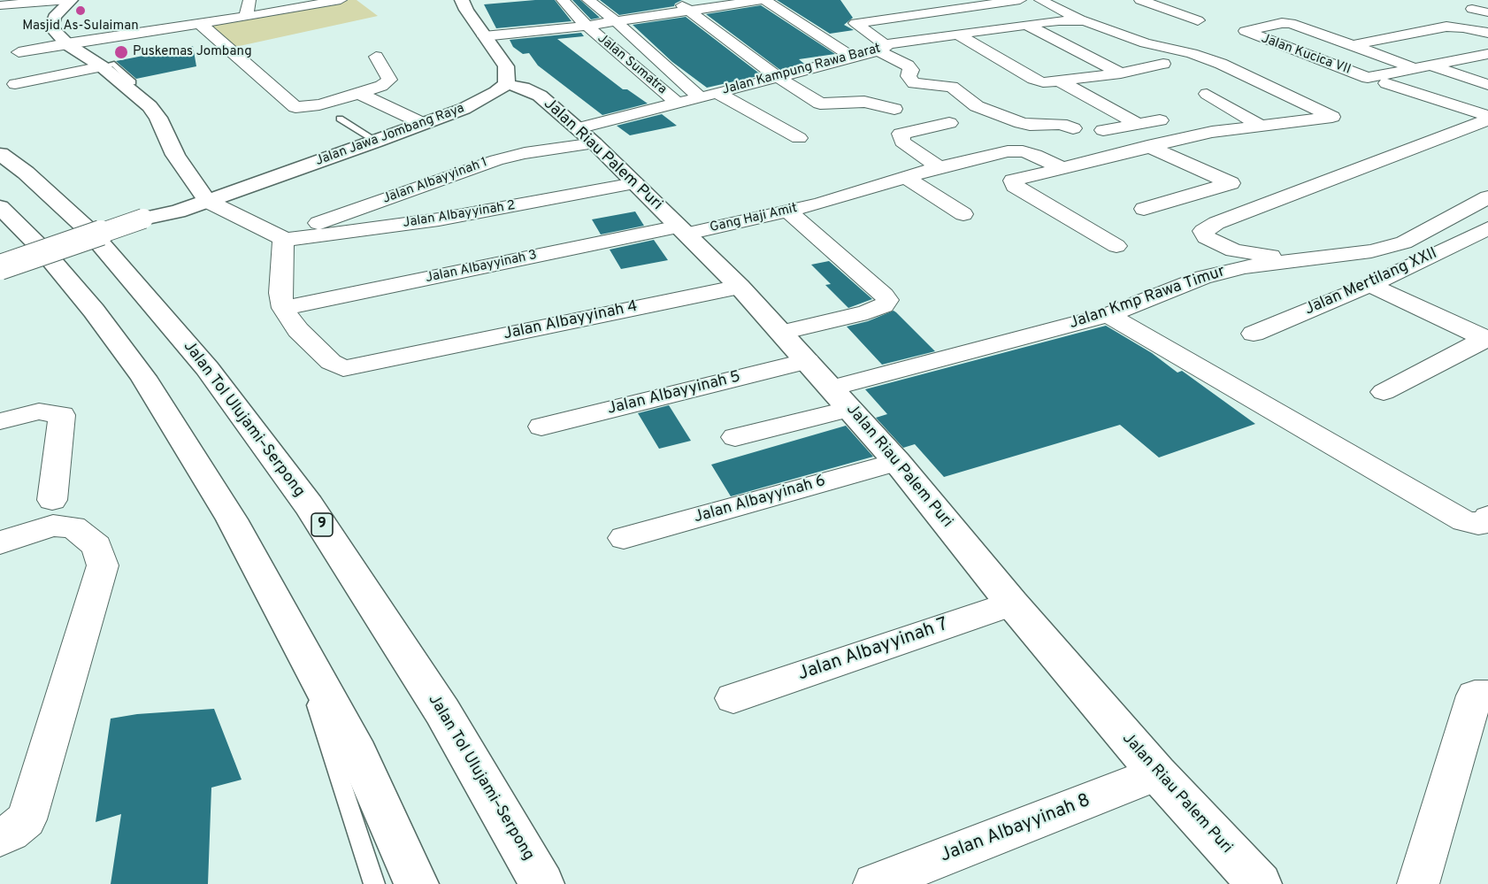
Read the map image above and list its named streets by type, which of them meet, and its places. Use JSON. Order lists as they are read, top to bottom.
{
  "streets": {
    "main road": [
      "Jalan Jawa Jombang Raya",
      "Jalan Riau Palem Puri",
      "Jalan Tol Ulujami–Serpong",
      "9"
    ],
    "street": [
      "Jalan Kucica VII",
      "Jalan Sumatra",
      "Jalan Kampung Rawa Barat",
      "Jalan Albayyinah 1",
      "Jalan Albayyinah 2",
      "Jalan Albayyinah 3",
      "Jalan Mertilang XXII",
      "Jalan Kmp Rawa Timur",
      "Jalan Albayyinah 4",
      "Jalan Albayyinah 5",
      "Jalan Albayyinah 6",
      "Jalan Albayyinah 7",
      "Jalan Albayyinah 8"
    ]
  },
  "crossings": [
    ["Jalan Sumatra", "Jalan Kampung Rawa Barat"],
    ["Jalan Kampung Rawa Barat", "Jalan Riau Palem Puri"],
    ["Jalan Kampung Rawa Barat", "Jalan Albayyinah 1"],
    ["Jalan Jawa Jombang Raya", "Jalan Riau Palem Puri"],
    ["Jalan Riau Palem Puri", "Jalan Albayyinah 1"],
    ["Jalan Riau Palem Puri", "Jalan Albayyinah 2"],
    ["Jalan Riau Palem Puri", "Jalan Albayyinah 3"],
    ["Jalan Riau Palem Puri", "Jalan Kmp Rawa Timur"],
    ["Jalan Riau Palem Puri", "Jalan Albayyinah 4"],
    ["Jalan Riau Palem Puri", "Jalan Albayyinah 5"],
    ["Jalan Riau Palem Puri", "Jalan Albayyinah 6"],
    ["Jalan Riau Palem Puri", "Jalan Albayyinah 7"],
    ["Jalan Riau Palem Puri", "Jalan Albayyinah 8"],
    ["Jalan Albayyinah 1", "Jalan Albayyinah 2"],
    ["Jalan Albayyinah 3", "Jalan Albayyinah 4"]
  ],
  "places": ["Masjid As-Sulaiman", "Puskemas Jombang"]
}
